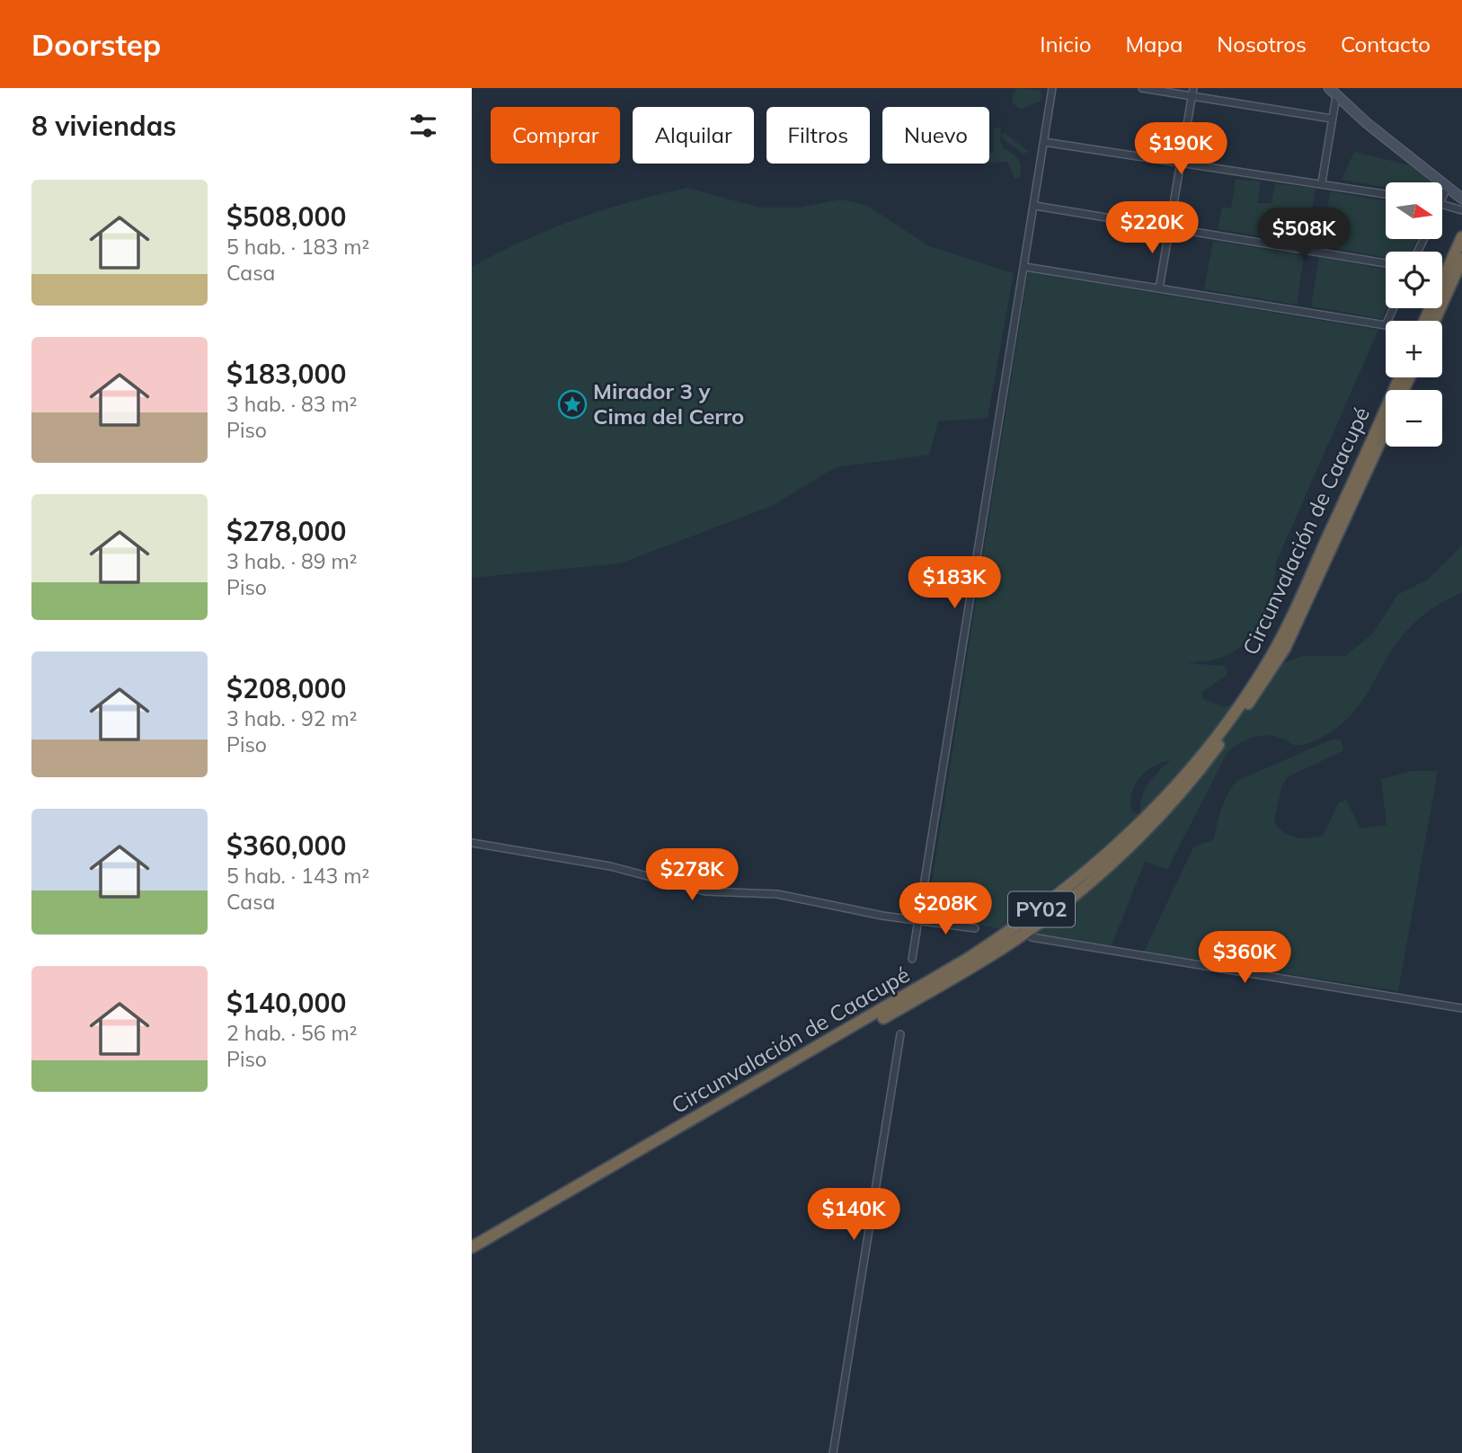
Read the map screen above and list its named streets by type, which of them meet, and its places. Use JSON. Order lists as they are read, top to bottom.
{
  "streets": {
    "highway": ["Circunvalación de Caacupé", "PY02"]
  },
  "places": {
    "place": ["Mirador 3 y Cima del Cerro"]
  },
  "north": "right",
  "page": {
    "header": "Doorstep",
    "nav": [
      "Inicio",
      "Mapa",
      "Nosotros",
      "Contacto"
    ],
    "heading": "8 viviendas",
    "chip": [
      "Comprar",
      "Alquilar",
      "Filtros",
      "Nuevo"
    ],
    "price": [
      "$190K",
      "$220K",
      "$508K",
      "$183K",
      "$278K",
      "$208K",
      "$360K",
      "$140K"
    ],
    "list": [
      {
        "name": "$508,000",
        "note": "5 hab. · 183 m² · Casa"
      },
      {
        "name": "$183,000",
        "note": "3 hab. · 83 m² · Piso"
      },
      {
        "name": "$278,000",
        "note": "3 hab. · 89 m² · Piso"
      },
      {
        "name": "$208,000",
        "note": "3 hab. · 92 m² · Piso"
      },
      {
        "name": "$360,000",
        "note": "5 hab. · 143 m² · Casa"
      },
      {
        "name": "$140,000",
        "note": "2 hab. · 56 m² · Piso"
      }
    ],
    "map_buttons": ["+", "−"]
  }
}
